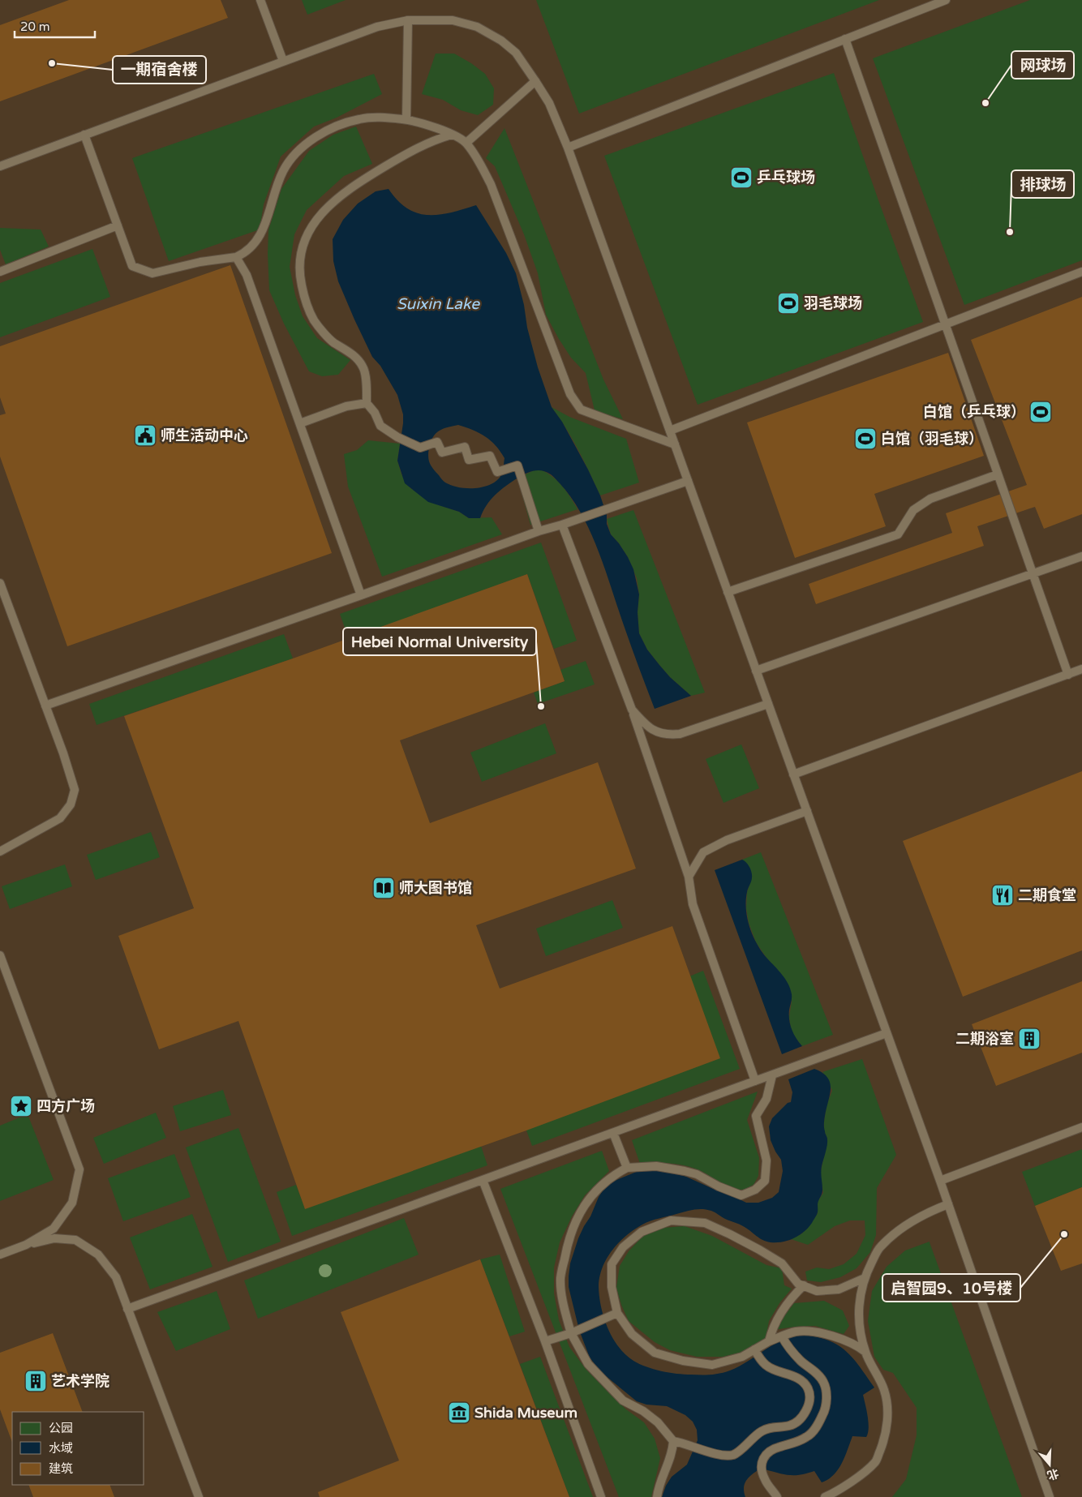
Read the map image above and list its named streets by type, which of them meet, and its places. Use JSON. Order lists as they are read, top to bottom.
{
  "water": ["Suixin Lake"],
  "places": {
    "other": [
      "一期宿舍楼",
      "网球场",
      "排球场",
      "Hebei Normal University",
      "启智园9、10号楼"
    ],
    "sports": [
      "乒乓球场",
      "羽毛球场",
      "白馆（乒乓球）",
      "白馆（羽毛球）"
    ],
    "public building": ["师生活动中心"],
    "library": ["师大图书馆"],
    "restaurant": ["二期食堂"],
    "building": ["二期浴室", "艺术学院"],
    "place": ["四方广场"],
    "museum": ["Shida Museum"]
  },
  "legend": ["公园", "水域", "建筑"],
  "scale_bar": "20 m",
  "north": "bottom"
}
